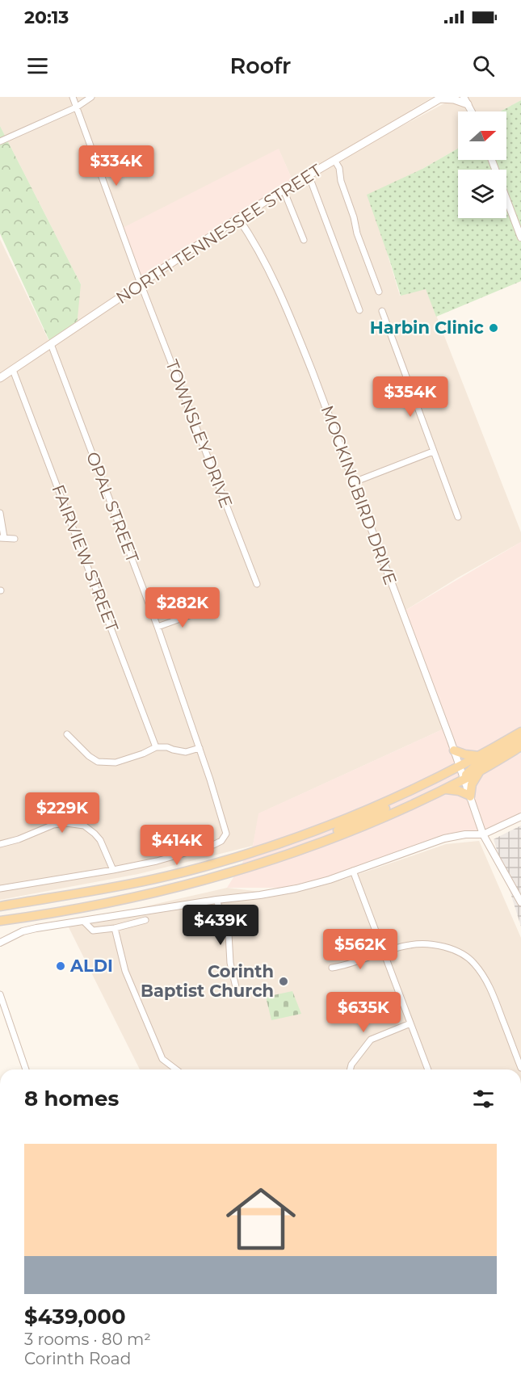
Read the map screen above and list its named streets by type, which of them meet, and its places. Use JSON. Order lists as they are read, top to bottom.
{
  "streets": {
    "main road": ["NORTH TENNESSEE STREET"],
    "street": [
      "TOWNSLEY DRIVE",
      "MOCKINGBIRD DRIVE",
      "OPAL STREET",
      "FAIRVIEW STREET"
    ]
  },
  "crossings": [
    ["NORTH TENNESSEE STREET", "TOWNSLEY DRIVE"],
    ["NORTH TENNESSEE STREET", "MOCKINGBIRD DRIVE"],
    ["NORTH TENNESSEE STREET", "OPAL STREET"],
    ["NORTH TENNESSEE STREET", "FAIRVIEW STREET"]
  ],
  "places": ["Harbin Clinic", "ALDI", "Corinth Baptist Church"],
  "north": "right",
  "page": {
    "status": "20:13",
    "header": "Roofr",
    "price": [
      "$334K",
      "$354K",
      "$282K",
      "$229K",
      "$414K",
      "$439K",
      "$562K",
      "$635K"
    ],
    "heading": "8 homes",
    "list": [
      {
        "name": "$439,000",
        "note": "3 rooms · 80 m² · Corinth Road"
      }
    ]
  }
}
